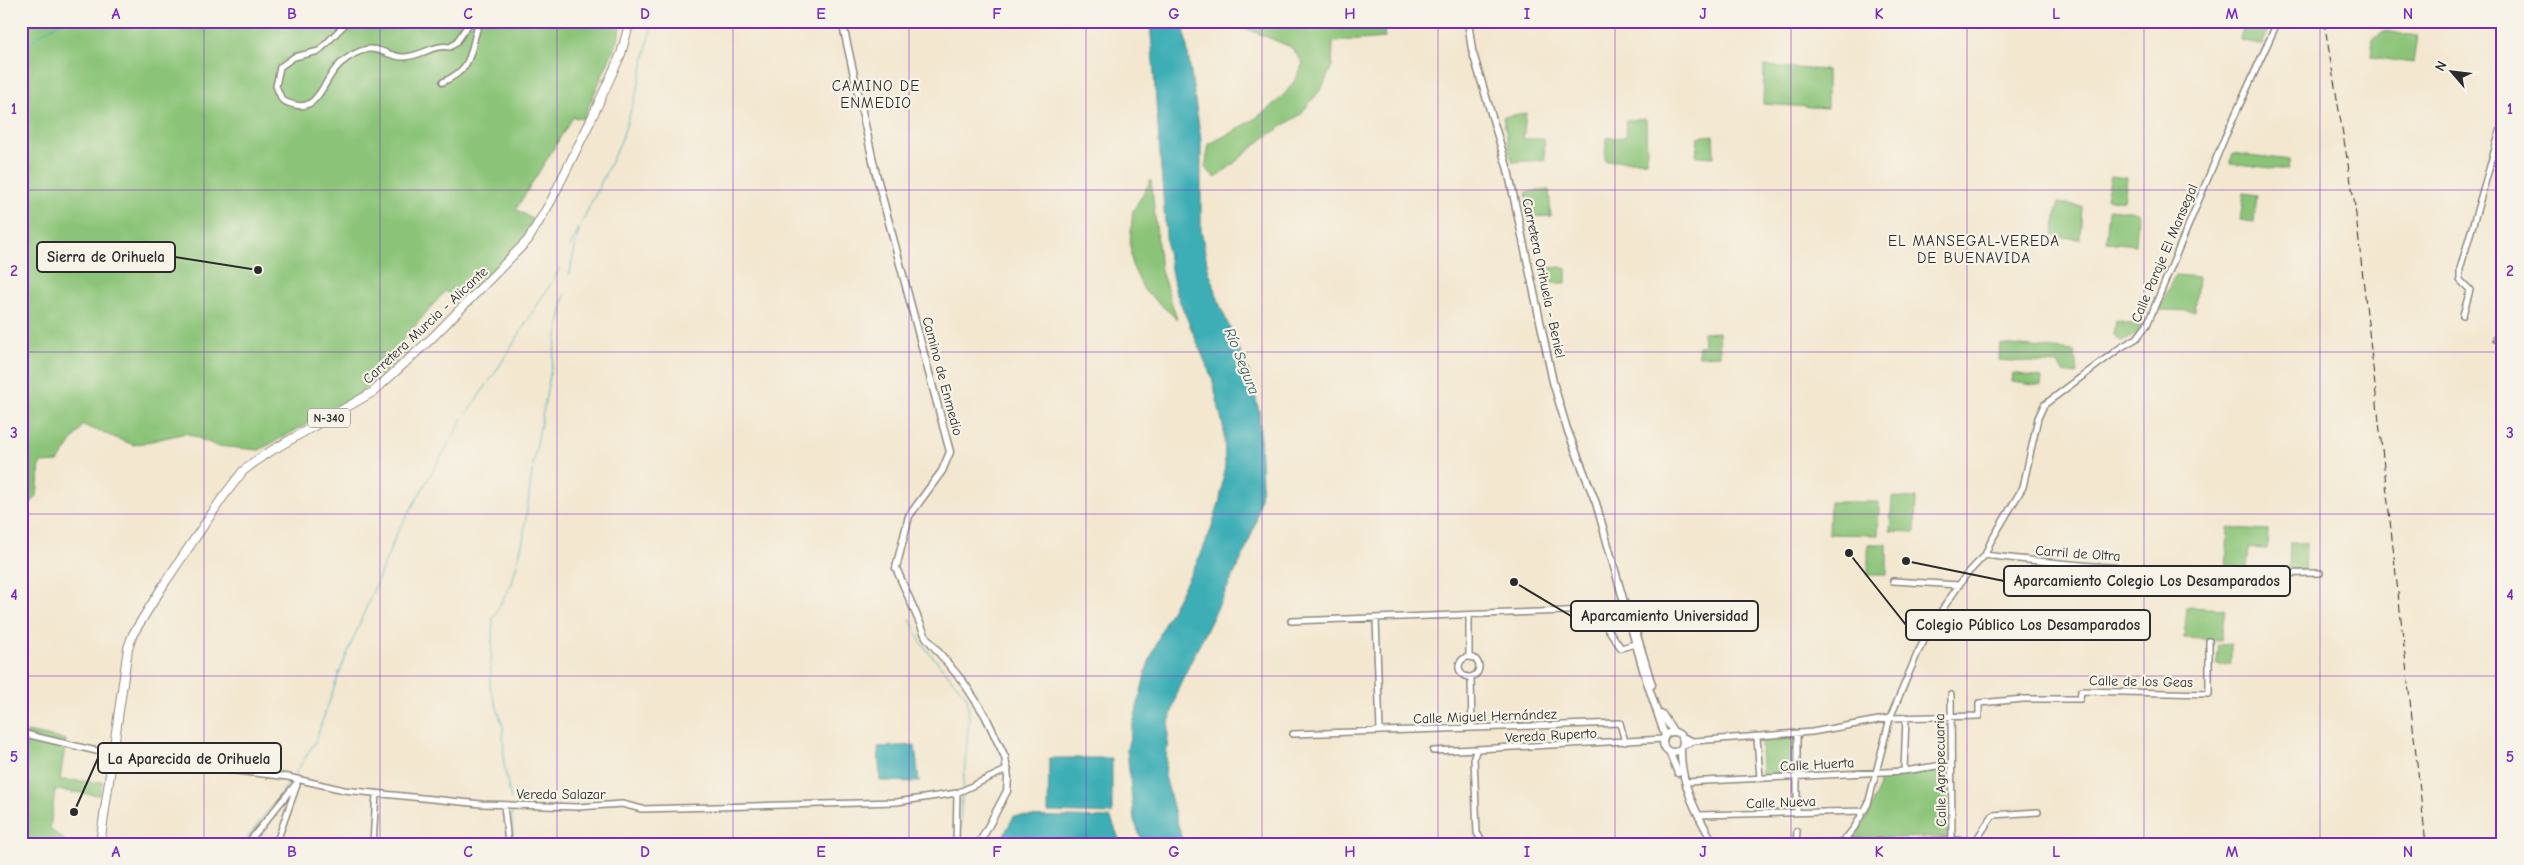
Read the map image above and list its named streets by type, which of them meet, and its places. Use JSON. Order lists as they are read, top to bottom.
{
  "streets": {
    "highway": ["Carretera Murcia - Alicante", "N-340"],
    "main road": ["Carretera Orihuela - Beniel", "Camino de Enmedio"],
    "street": [
      "Calle Paraje El Mansegal",
      "Carril de Oltra",
      "Calle de los Geas",
      "Calle Miguel Hernández",
      "Vereda Ruperto",
      "Calle Huerta",
      "Calle Agropecuaria",
      "Vereda Salazar",
      "Calle Nueva"
    ]
  },
  "crossings": [
    ["Calle Paraje El Mansegal", "Carril de Oltra"],
    ["Calle Paraje El Mansegal", "Calle de los Geas"],
    ["Calle Paraje El Mansegal", "Calle Huerta"],
    ["Calle Paraje El Mansegal", "Calle Nueva"],
    ["Carretera Murcia - Alicante", "Vereda Salazar"],
    ["Camino de Enmedio", "Vereda Salazar"],
    ["Calle de los Geas", "Calle Agropecuaria"],
    ["Calle Miguel Hernández", "Vereda Ruperto"],
    ["Calle Huerta", "Calle Agropecuaria"]
  ],
  "districts": ["CAMINO DE ENMEDIO", "EL MANSEGAL-VEREDA DE BUENAVIDA"],
  "water": ["Río Segura"],
  "places": [
    "Sierra de Orihuela",
    "Colegio Público Los Desamparados",
    "Aparcamiento Colegio Los Desamparados",
    "Aparcamiento Universidad",
    "La Aparecida de Orihuela"
  ],
  "north": "top left",
  "grid": {
    "columns": [
      "A",
      "B",
      "C",
      "D",
      "E",
      "F",
      "G",
      "H",
      "I",
      "J",
      "K",
      "L",
      "M",
      "N"
    ],
    "rows": [
      "1",
      "2",
      "3",
      "4",
      "5"
    ]
  }
}
